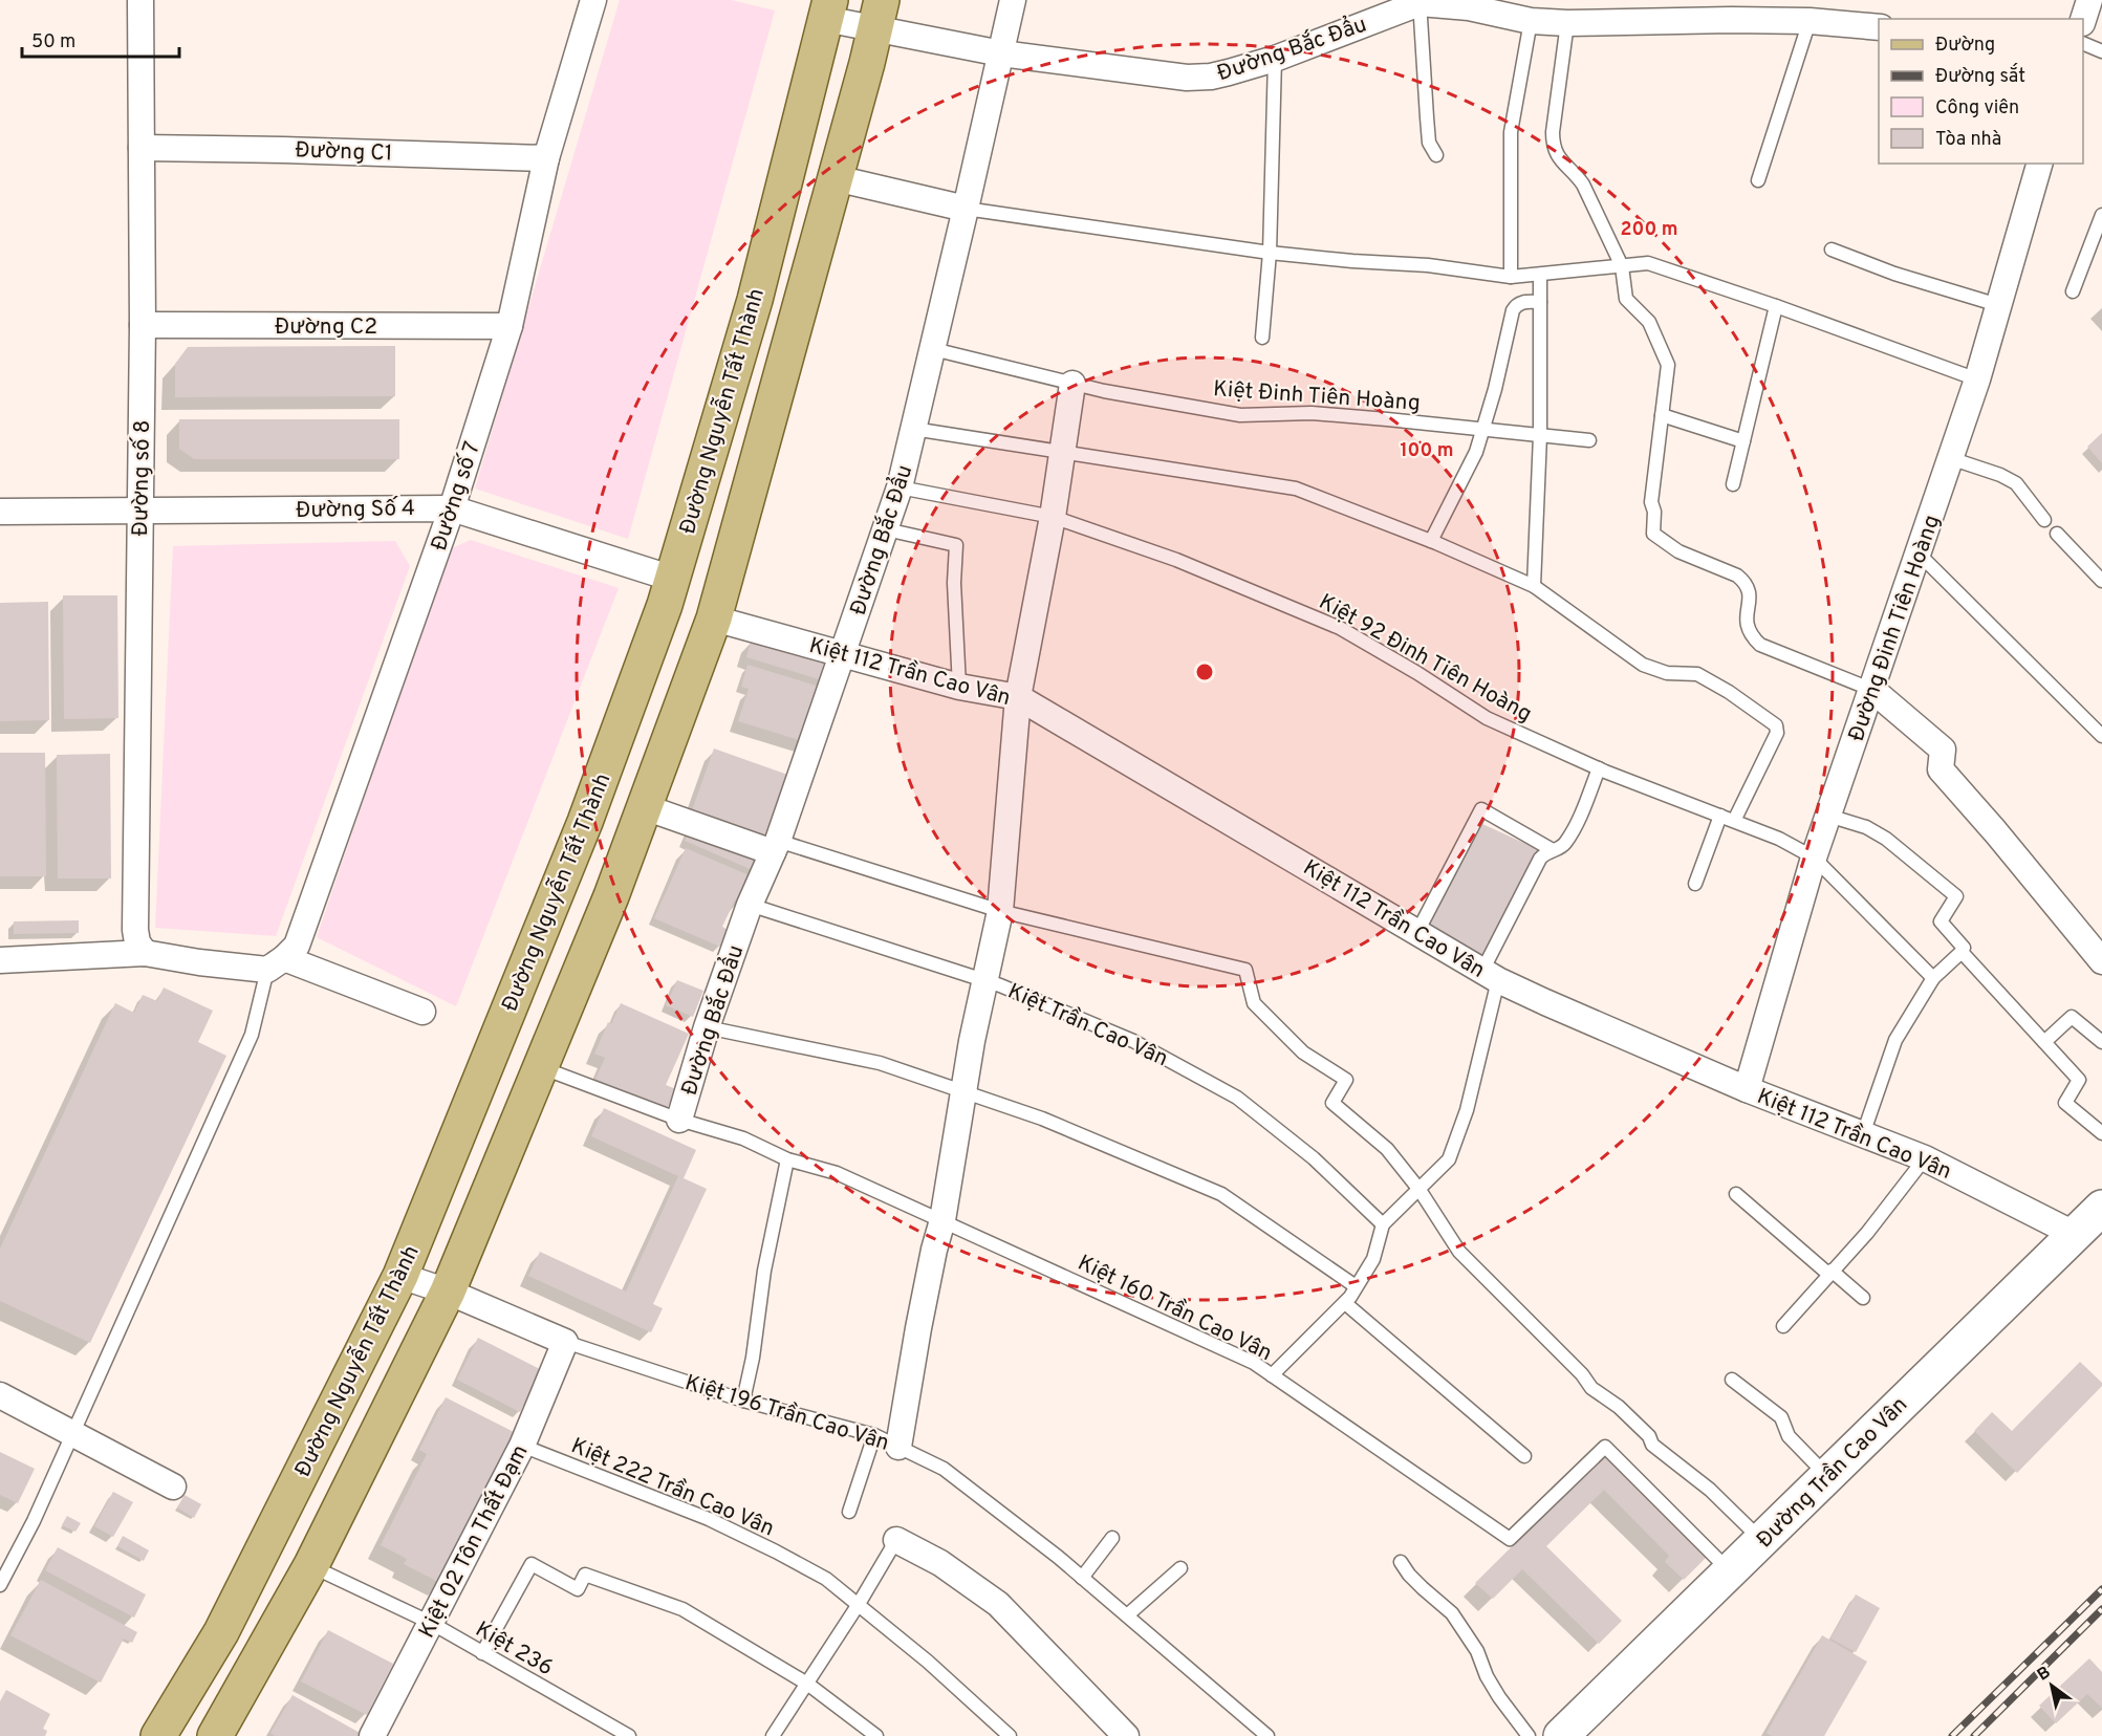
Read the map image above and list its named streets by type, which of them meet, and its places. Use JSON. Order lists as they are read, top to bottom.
{
  "streets": {
    "main road": ["Đường Nguyễn Tất Thành", "Đường Trần Cao Vân"],
    "street": [
      "Đường Bắc Đẩu",
      "Đường C1",
      "Đường C2",
      "Đường số 8",
      "Đường số 7",
      "Đường Số 4",
      "Đường Đinh Tiên Hoàng",
      "Kiệt 112 Trần Cao Vân",
      "Kiệt 196 Trần Cao Vân",
      "Kiệt 02 Tôn Thất Đạm"
    ],
    "lane": [
      "Kiệt Đinh Tiên Hoàng",
      "Kiệt 92 Đinh Tiên Hoàng",
      "Kiệt Trần Cao Vân",
      "Kiệt 160 Trần Cao Vân",
      "Kiệt 222 Trần Cao Vân",
      "Kiệt 236"
    ]
  },
  "crossings": [
    ["Đường Bắc Đẩu", "Kiệt Đinh Tiên Hoàng"],
    ["Đường Bắc Đẩu", "Đường Nguyễn Tất Thành"],
    ["Đường Bắc Đẩu", "Kiệt 92 Đinh Tiên Hoàng"],
    ["Đường Bắc Đẩu", "Kiệt 112 Trần Cao Vân"],
    ["Đường Bắc Đẩu", "Kiệt Trần Cao Vân"],
    ["Đường Bắc Đẩu", "Kiệt 160 Trần Cao Vân"],
    ["Đường C1", "Đường số 8"],
    ["Đường C1", "Đường số 7"],
    ["Đường C2", "Đường số 8"],
    ["Đường C2", "Đường số 7"],
    ["Đường Nguyễn Tất Thành", "Đường Số 4"],
    ["Đường Nguyễn Tất Thành", "Kiệt 196 Trần Cao Vân"],
    ["Đường số 8", "Đường Số 4"],
    ["Đường số 7", "Đường Số 4"],
    ["Đường Đinh Tiên Hoàng", "Kiệt 92 Đinh Tiên Hoàng"],
    ["Đường Đinh Tiên Hoàng", "Kiệt 112 Trần Cao Vân"],
    ["Kiệt 112 Trần Cao Vân", "Đường Trần Cao Vân"],
    ["Kiệt 160 Trần Cao Vân", "Đường Trần Cao Vân"],
    ["Kiệt 196 Trần Cao Vân", "Kiệt 02 Tôn Thất Đạm"],
    ["Kiệt 222 Trần Cao Vân", "Kiệt 02 Tôn Thất Đạm"],
    ["Kiệt 02 Tôn Thất Đạm", "Kiệt 236"]
  ],
  "legend": [
    "Đường",
    "Đường sắt",
    "Công viên",
    "Tòa nhà"
  ],
  "scale_bar": "50 m",
  "north": "top left",
  "rings": ["200 m", "100 m"]
}
